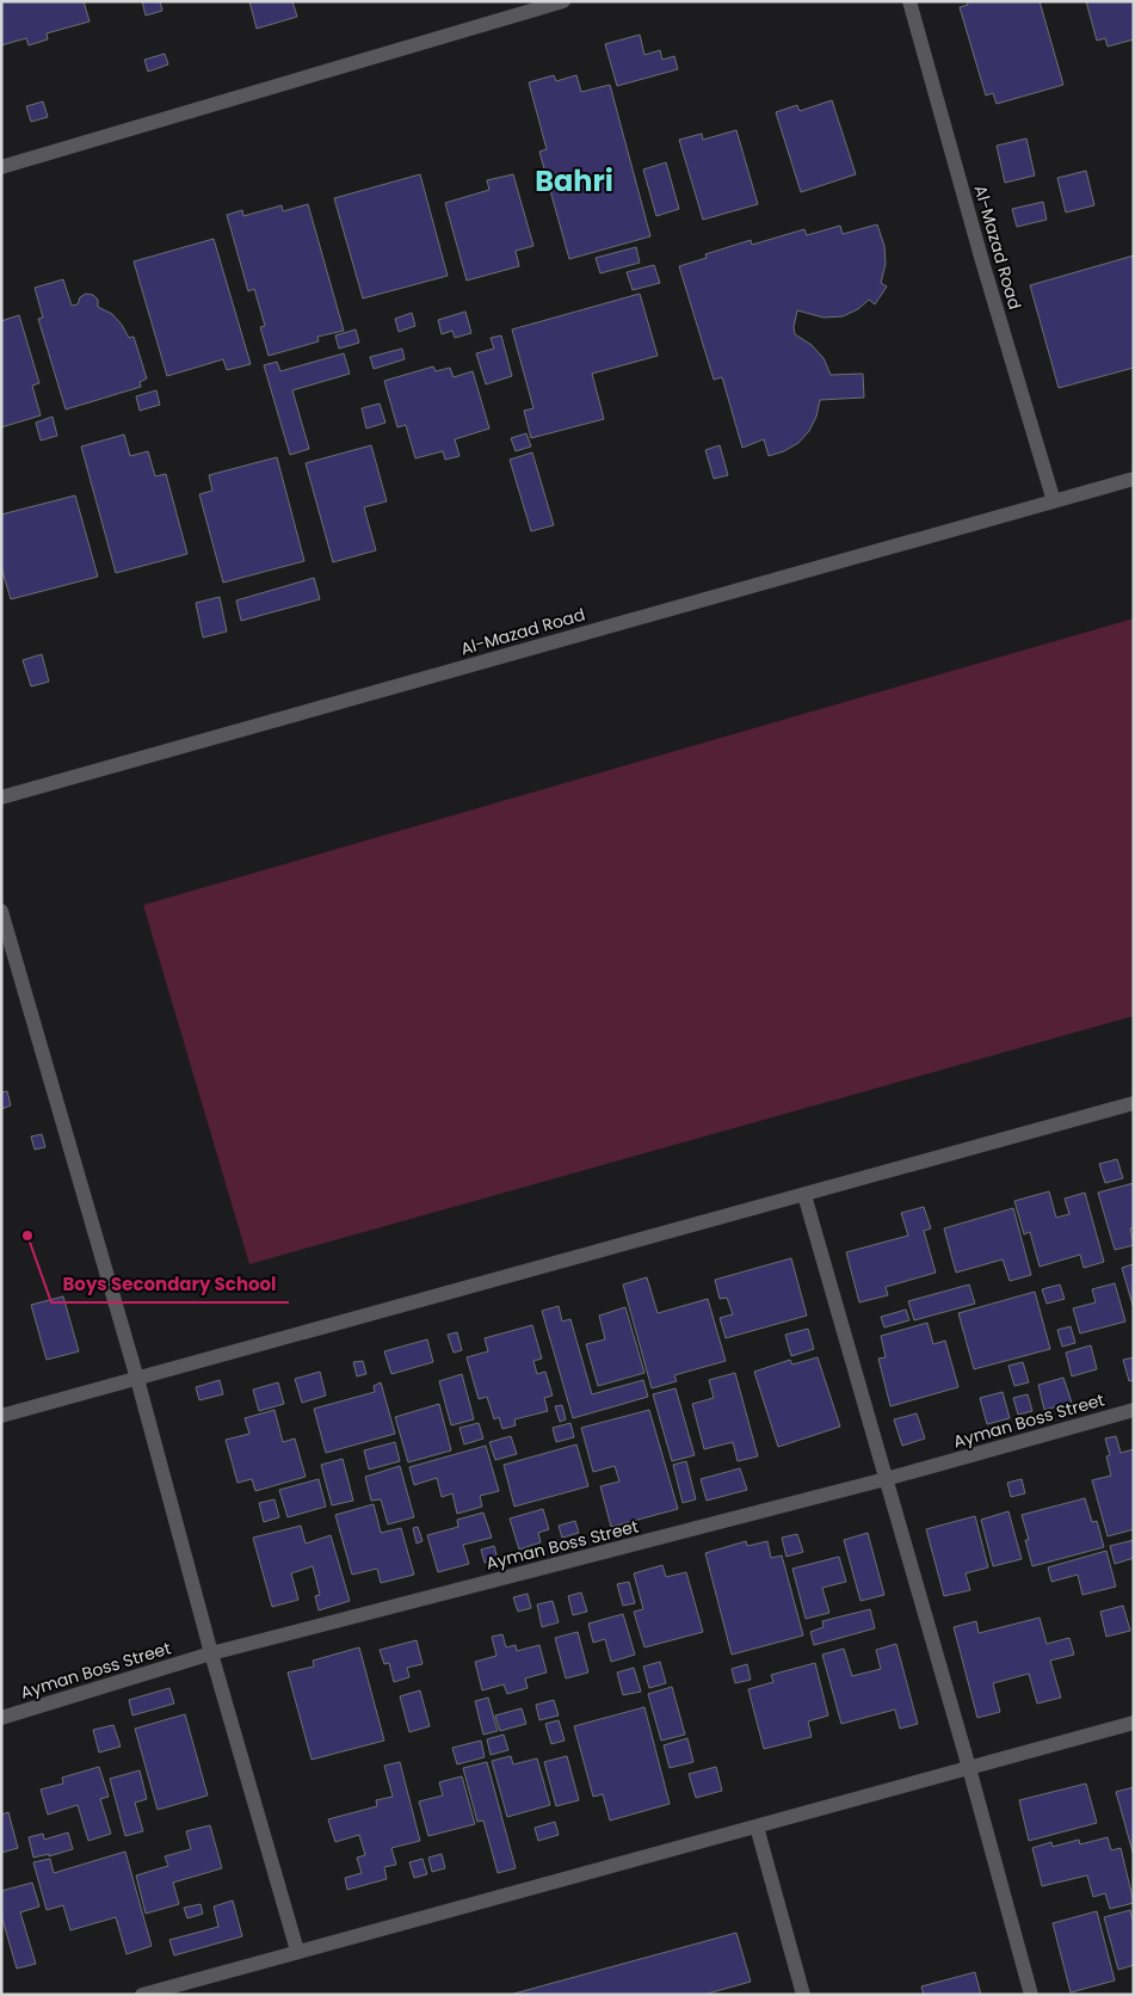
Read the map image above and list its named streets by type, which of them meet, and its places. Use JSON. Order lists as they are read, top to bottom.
{
  "streets": {
    "street": ["Al-Mazad Road", "Ayman Boss Street"]
  },
  "districts": ["Bahri"],
  "places": ["Boys Secondary School"]
}
